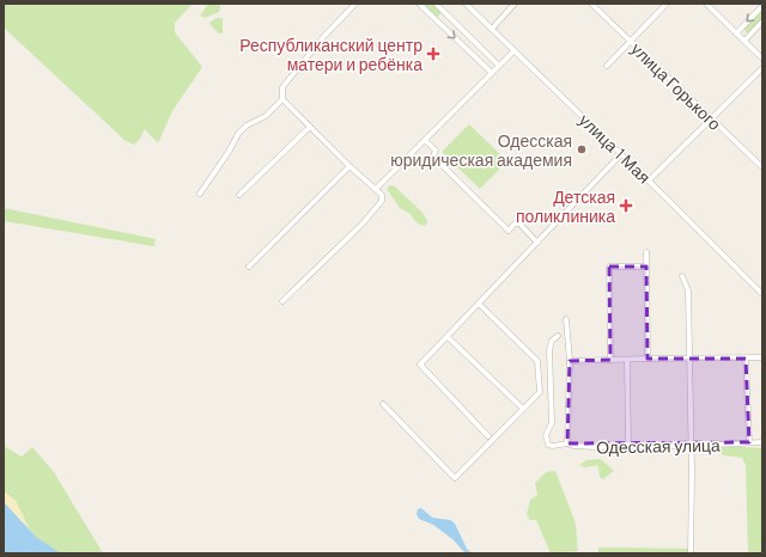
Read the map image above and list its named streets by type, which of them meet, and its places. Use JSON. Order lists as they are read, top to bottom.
{
  "streets": {
    "street": ["улица Горького", "улица 1 Мая", "Одесская улица"]
  },
  "places": {
    "health": ["Республиканский центр матери и ребёнка", "Детская поликлиника"],
    "other": ["Одесская юридическая академия"]
  }
}
